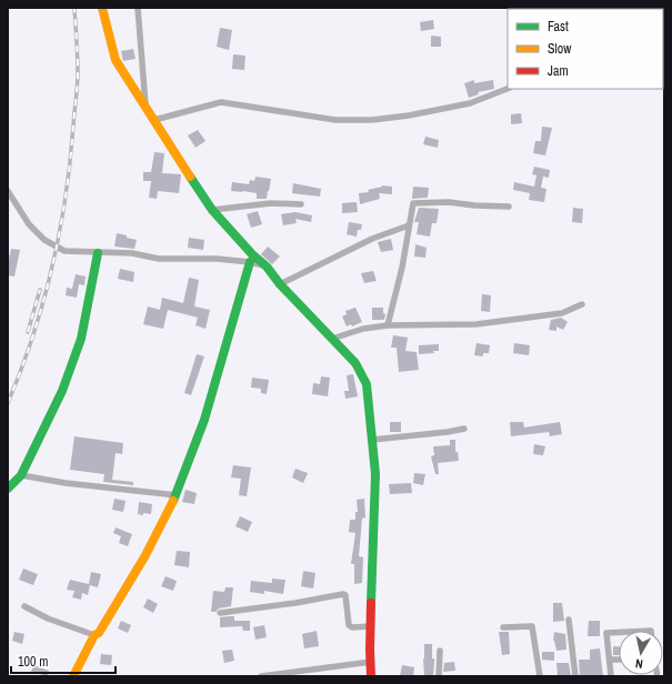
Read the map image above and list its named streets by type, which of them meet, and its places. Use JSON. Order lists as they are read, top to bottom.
{
  "legend": ["Fast", "Slow", "Jam"],
  "scale_bar": "100 m",
  "north": "bottom"
}
